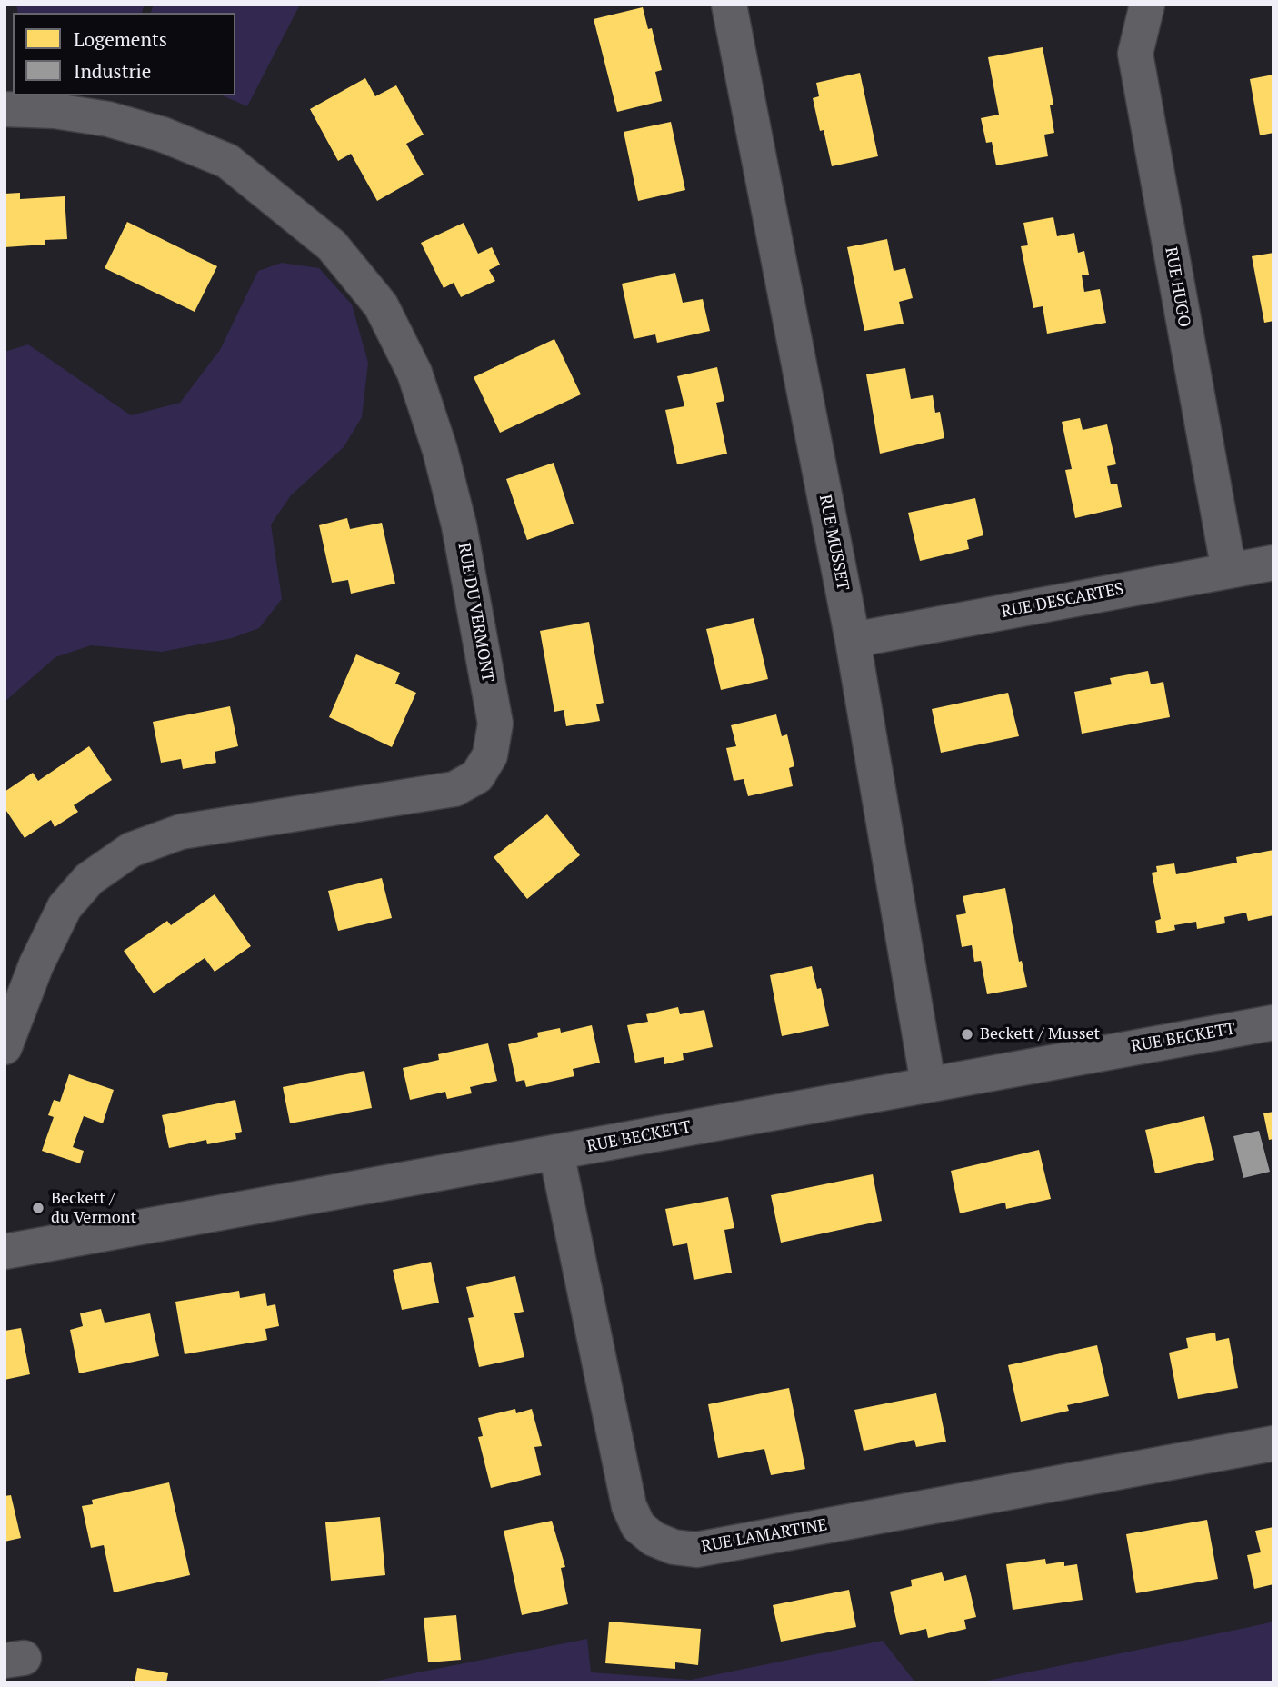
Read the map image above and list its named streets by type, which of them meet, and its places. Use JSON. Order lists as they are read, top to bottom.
{
  "streets": {
    "street": [
      "RUE HUGO",
      "RUE MUSSET",
      "RUE DESCARTES",
      "RUE DU VERMONT",
      "RUE BECKETT",
      "RUE LAMARTINE"
    ]
  },
  "crossings": [
    ["RUE HUGO", "RUE DESCARTES"],
    ["RUE MUSSET", "RUE DESCARTES"],
    ["RUE MUSSET", "RUE BECKETT"],
    ["RUE BECKETT", "RUE LAMARTINE"]
  ],
  "places": ["Beckett / Musset", "Beckett / du Vermont"],
  "legend": ["Logements", "Industrie"]
}
